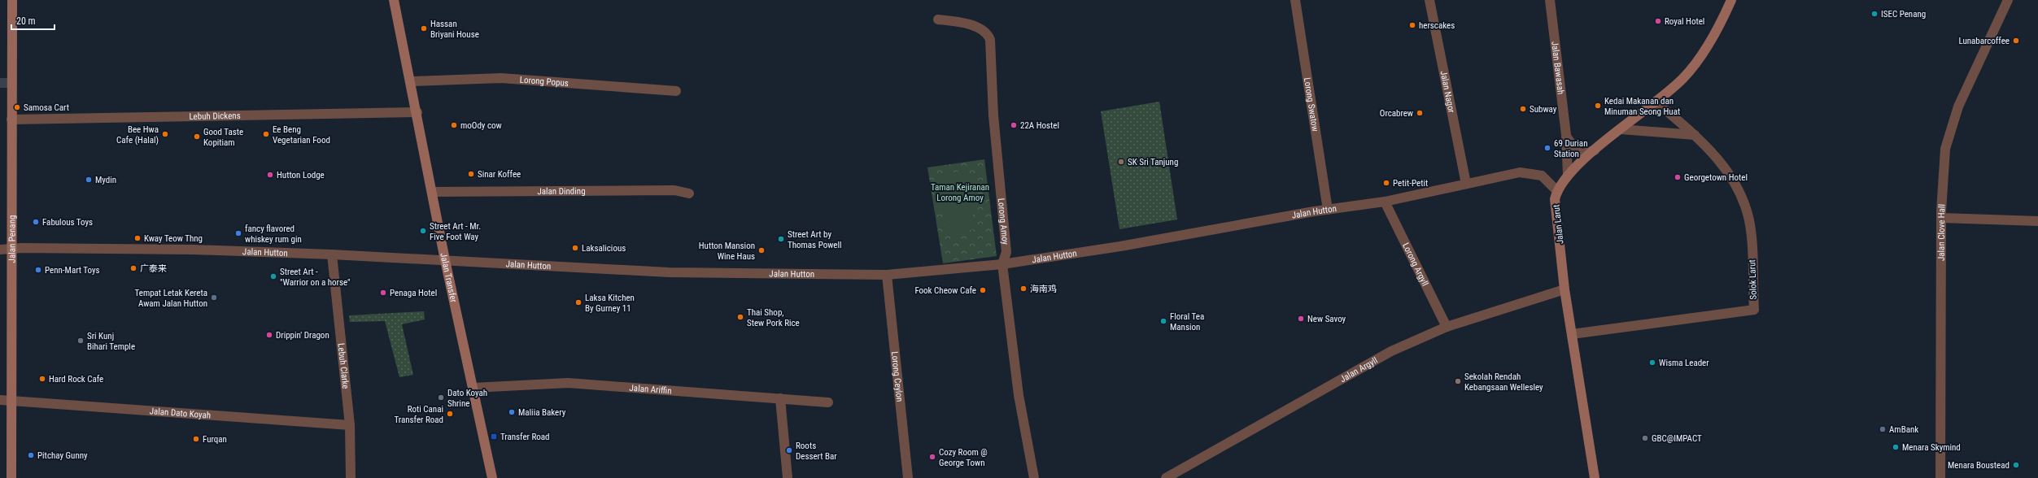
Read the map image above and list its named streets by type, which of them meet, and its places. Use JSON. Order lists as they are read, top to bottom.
{
  "streets": {
    "main road": ["Jalan Larut", "Jalan Penang", "Jalan Transfer"],
    "street": [
      "Jalan Bawasah",
      "Lorong Popus",
      "Jalan Nagor",
      "Lorong Swatow",
      "Lebuh Dickens",
      "Jalan Dinding",
      "Jalan Hutton",
      "Lorong Amoy",
      "Jalan Clove Hall",
      "Lorong Argyll",
      "Solok Larut",
      "Lebuh Clarke",
      "Jalan Argyll",
      "Lorong Ceylon",
      "Jalan Ariffin",
      "Jalan Dato Koyah"
    ]
  },
  "crossings": [
    ["Lorong Popus", "Jalan Transfer"],
    ["Jalan Nagor", "Jalan Hutton"],
    ["Lorong Swatow", "Jalan Hutton"],
    ["Lebuh Dickens", "Jalan Penang"],
    ["Lebuh Dickens", "Jalan Transfer"],
    ["Jalan Dinding", "Jalan Transfer"],
    ["Jalan Hutton", "Lorong Amoy"],
    ["Jalan Hutton", "Jalan Larut"],
    ["Jalan Hutton", "Jalan Penang"],
    ["Jalan Hutton", "Lorong Argyll"],
    ["Jalan Hutton", "Jalan Transfer"],
    ["Jalan Hutton", "Lebuh Clarke"],
    ["Jalan Hutton", "Lorong Ceylon"],
    ["Jalan Larut", "Solok Larut"],
    ["Jalan Larut", "Jalan Argyll"],
    ["Jalan Penang", "Jalan Dato Koyah"],
    ["Lorong Argyll", "Jalan Argyll"],
    ["Jalan Transfer", "Jalan Ariffin"],
    ["Lebuh Clarke", "Jalan Dato Koyah"]
  ],
  "parks": ["Taman Kejiranan Lorong Amoy"],
  "places": {
    "other": [
      "ISEC Penang",
      "Royal Hotel",
      "herscakes",
      "Hassan Briyani House",
      "Lunabarcoffee",
      "Kedai Makanan dan Minuman Seong Huat",
      "Samosa Cart",
      "Subway",
      "Orcabrew",
      "moOdy cow",
      "22A Hostel",
      "Bee Hwa Cafe (Halal)",
      "Ee Beng Vegetarian Food",
      "Good Taste Kopitiam",
      "69 Durian Station",
      "SK Sri Tanjung",
      "Sinar Koffee",
      "Hutton Lodge",
      "Georgetown Hotel",
      "Mydin",
      "Petit-Petit",
      "Fabulous Toys",
      "Street Art - Mr. Five Foot Way",
      "fancy flavored whiskey rum gin",
      "Kway Teow Thng",
      "Street Art by Thomas Powell",
      "Laksalicious",
      "Hutton Mansion Wine Haus",
      "广泰来",
      "Penn-Mart Toys",
      "Street Art - \"Warrior on a horse\"",
      "海南鸡",
      "Fook Cheow Cafe",
      "Penaga Hotel",
      "Tempat Letak Kereta Awam Jalan Hutton",
      "Laksa Kitchen By Gurney 11",
      "Thai Shop, Stew Pork Rice",
      "New Savoy",
      "Floral Tea Mansion",
      "Drippin' Dragon",
      "Sri Kunj Bihari Temple",
      "Wisma Leader",
      "Hard Rock Cafe",
      "Sekolah Rendah Kebangsaan Wellesley",
      "Dato Koyah Shrine",
      "Maliia Bakery",
      "Roti Canai Transfer Road",
      "AmBank",
      "GBC@IMPACT",
      "Furqan",
      "Menara Skymind",
      "Roots Dessert Bar",
      "Pitchay Gunny",
      "Cozy Room @ George Town",
      "Menara Boustead"
    ],
    "transit": ["Transfer Road"]
  },
  "scale_bar": "20 m"
}
